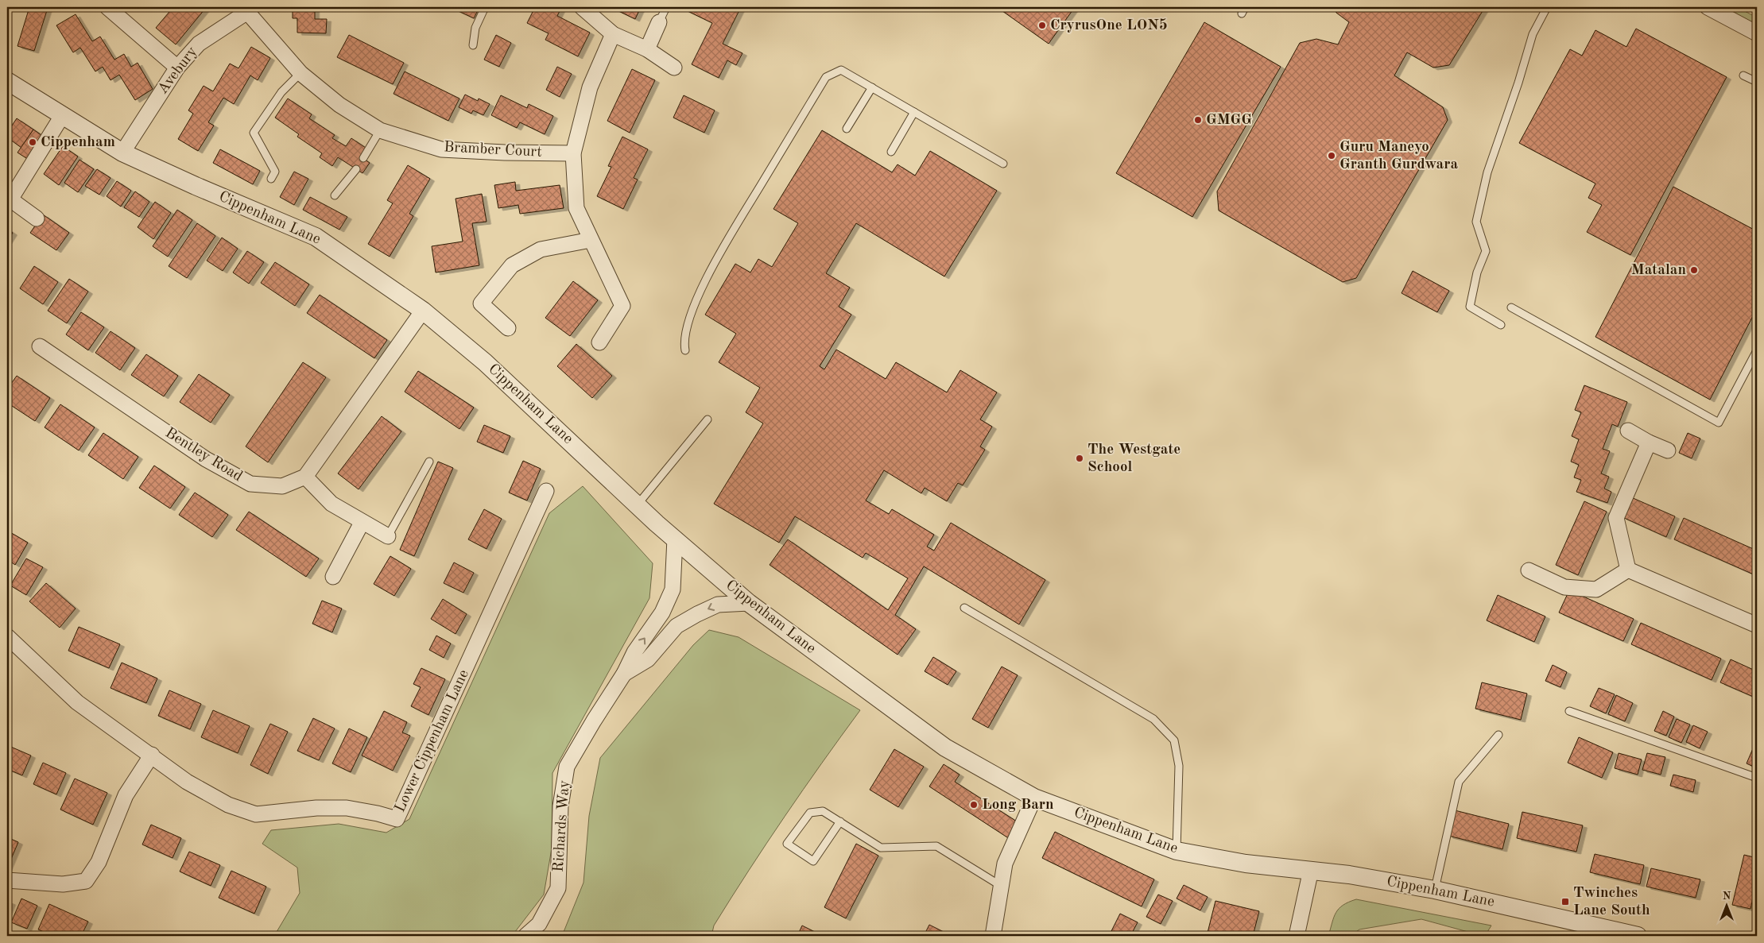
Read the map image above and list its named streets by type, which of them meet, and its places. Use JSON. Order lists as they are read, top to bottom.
{
  "streets": {
    "street": [
      "Avebury",
      "Bramber Court",
      "Cippenham Lane",
      "Bentley Road",
      "Lower Cippenham Lane",
      "Richards Way"
    ]
  },
  "crossings": [
    ["Avebury", "Bramber Court"],
    ["Avebury", "Cippenham Lane"],
    ["Cippenham Lane", "Richards Way"]
  ],
  "places": {
    "other": [
      "CryrusOne LON5",
      "GMGG",
      "Cippenham",
      "Guru Maneyo Granth Gurdwara",
      "Matalan",
      "The Westgate School",
      "Long Barn"
    ],
    "transit": ["Twinches Lane South"]
  },
  "north": "top"
}
